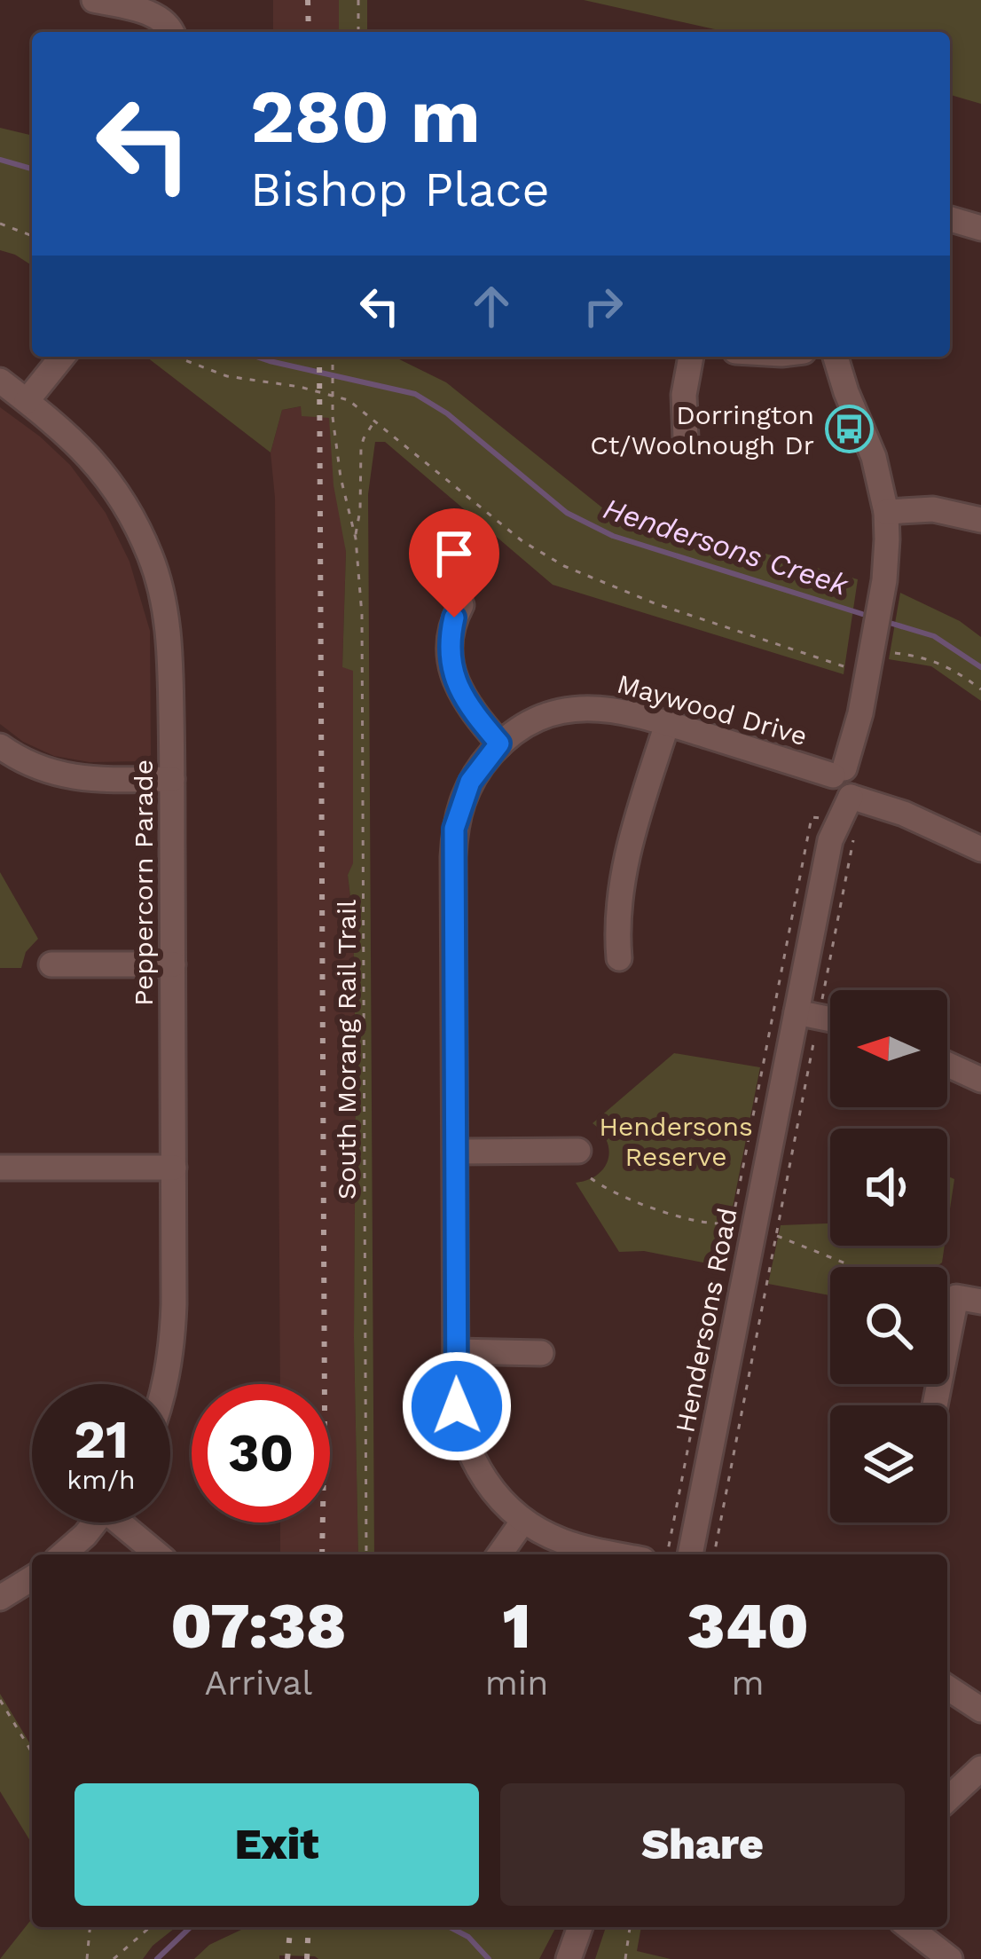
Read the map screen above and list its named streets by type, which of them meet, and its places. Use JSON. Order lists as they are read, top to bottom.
{
  "streets": {
    "street": ["Maywood Drive", "Peppercorn Parade", "Hendersons Road"],
    "path": ["South Morang Rail Trail"]
  },
  "crossings": [
    ["Maywood Drive", "Hendersons Road"]
  ],
  "water": ["Hendersons Creek"],
  "parks": ["Hendersons Reserve"],
  "places": {
    "bus stop": ["Dorrington Ct/Woolnough Dr"]
  },
  "north": "left",
  "page": {
    "turn": ["280 m", "Bishop Place"],
    "speed": "21 km/h",
    "limit": "30",
    "eta": [
      "07:38",
      "Arrival",
      "1",
      "min",
      "340",
      "m"
    ],
    "buttons": ["Exit", "Share"]
  }
}
